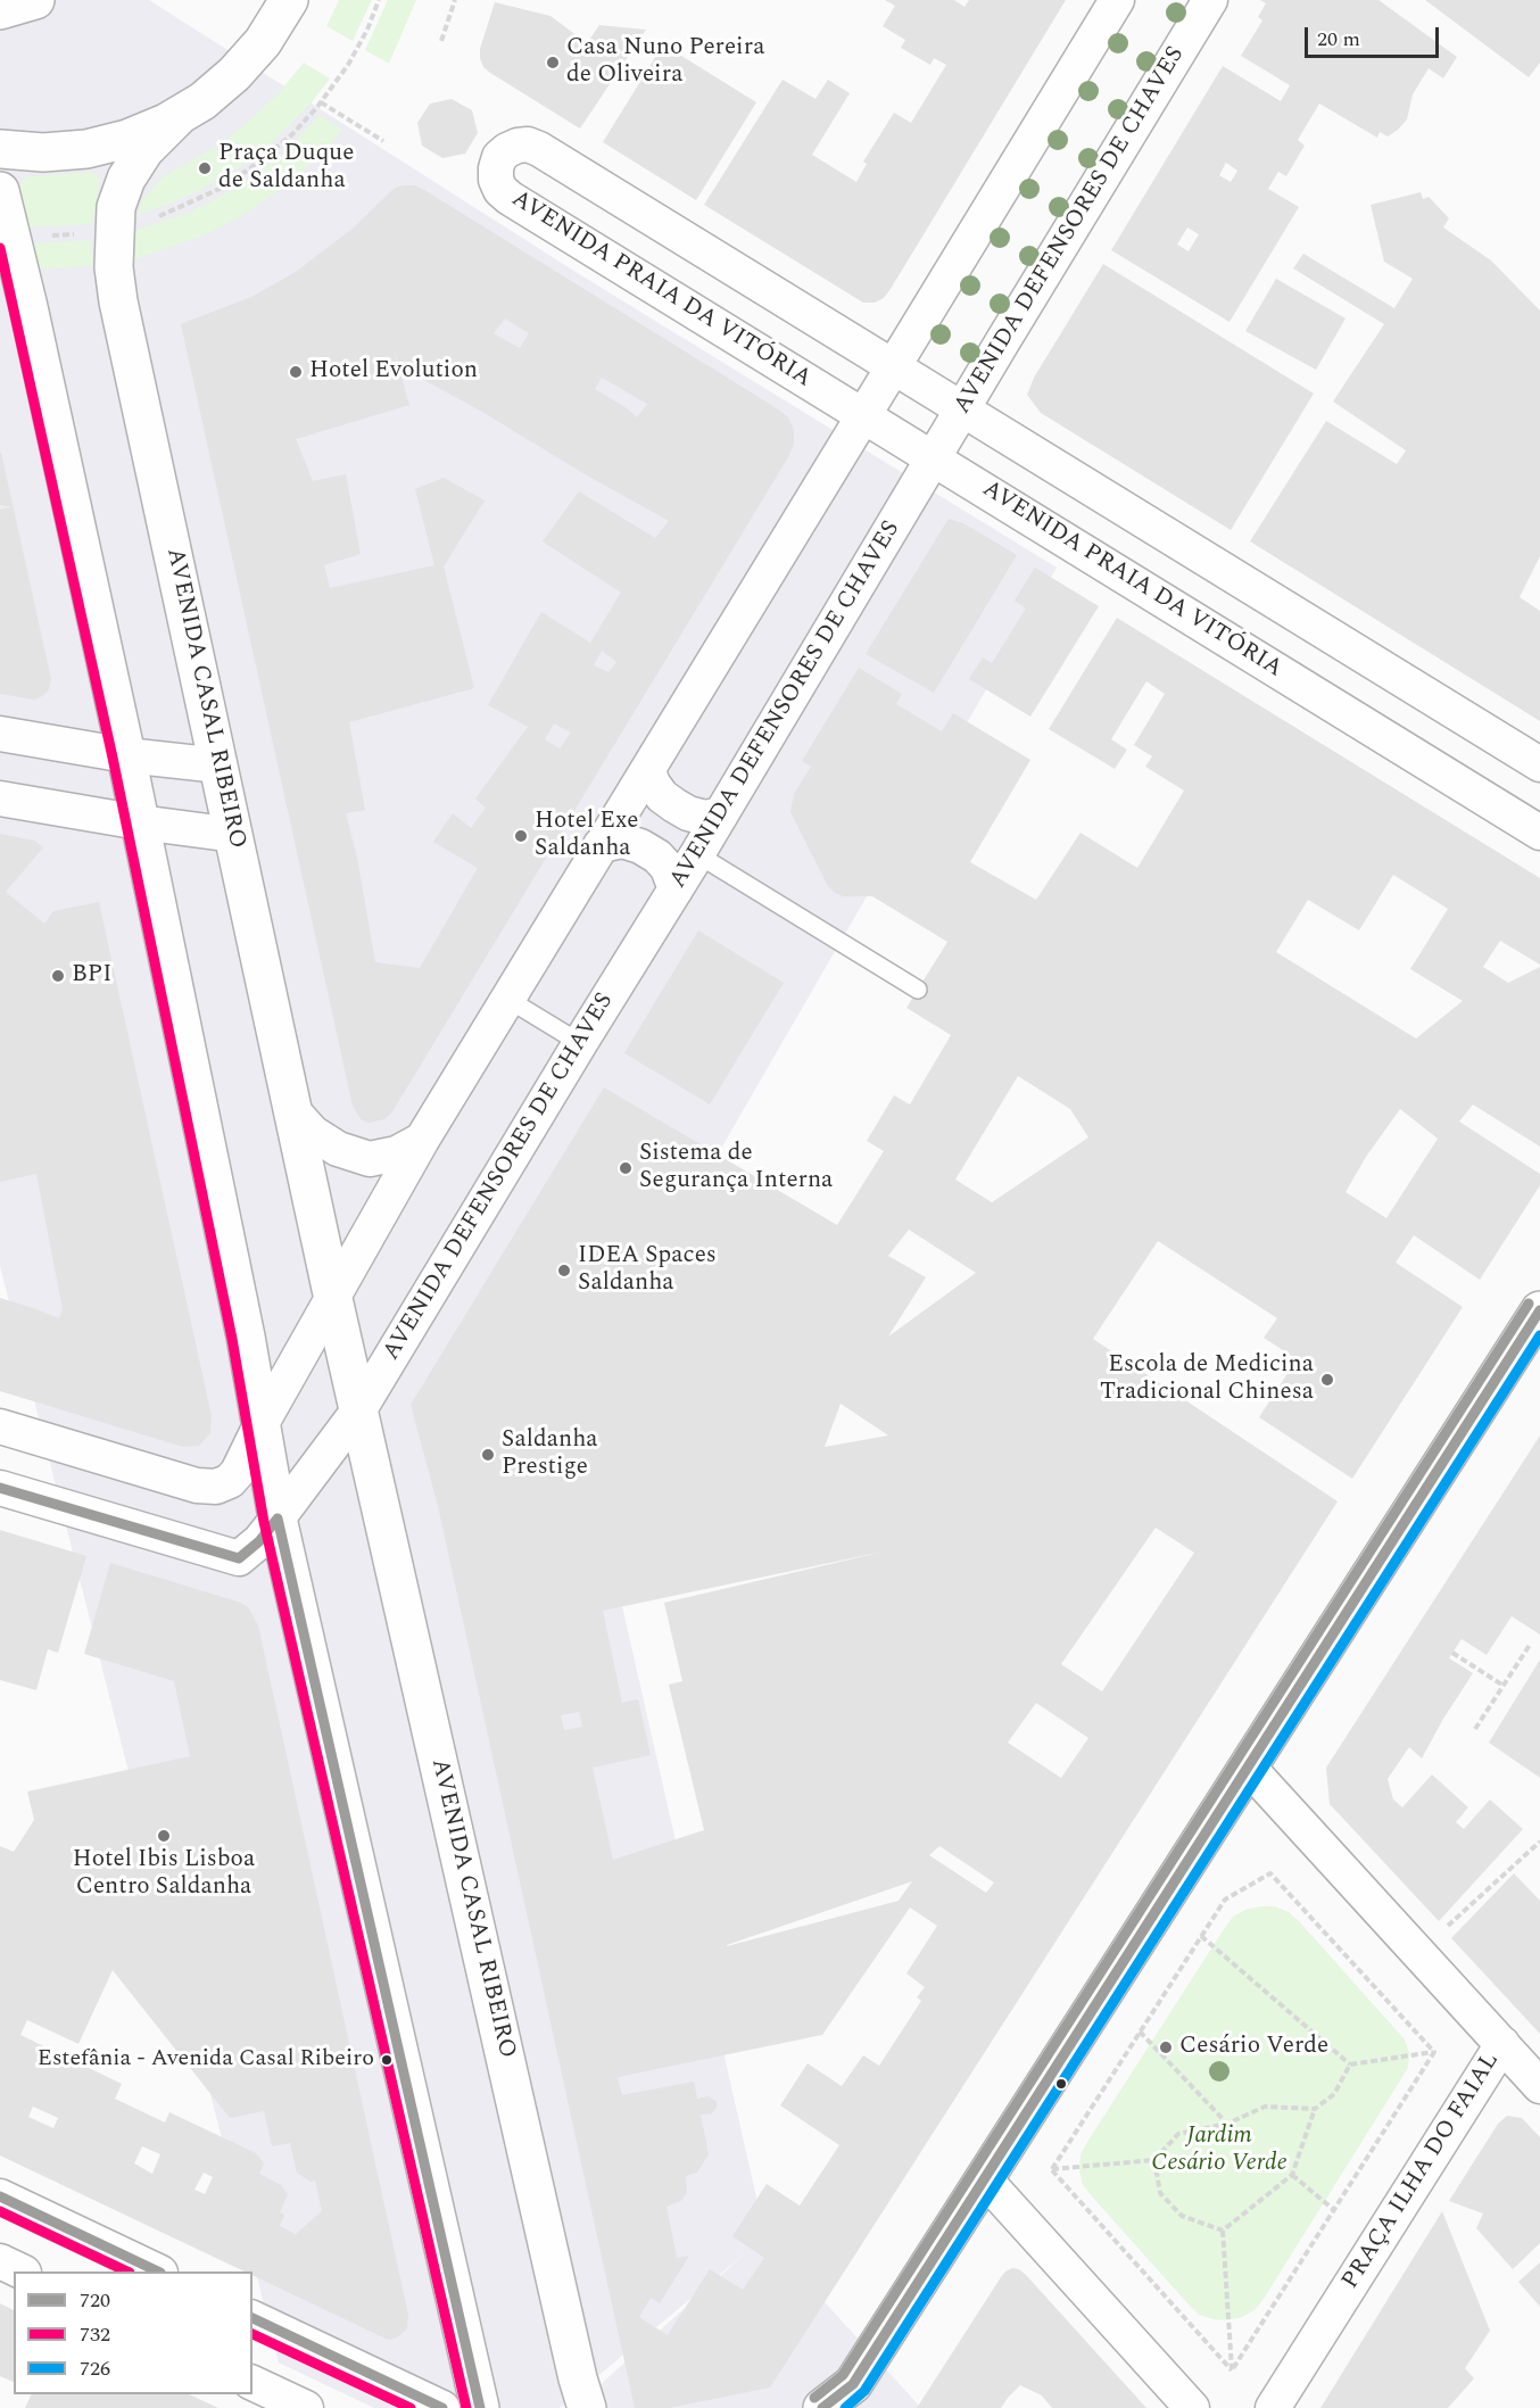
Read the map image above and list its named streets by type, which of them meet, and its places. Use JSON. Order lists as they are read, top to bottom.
{
  "streets": {
    "street": [
      "AVENIDA DEFENSORES DE CHAVES",
      "AVENIDA PRAIA DA VITÓRIA",
      "AVENIDA CASAL RIBEIRO",
      "PRAÇA ILHA DO FAIAL"
    ]
  },
  "crossings": [
    ["AVENIDA DEFENSORES DE CHAVES", "AVENIDA PRAIA DA VITÓRIA"],
    ["AVENIDA DEFENSORES DE CHAVES", "AVENIDA CASAL RIBEIRO"]
  ],
  "parks": ["Jardim Cesário Verde"],
  "places": [
    "Casa Nuno Pereira de Oliveira",
    "Praça Duque de Saldanha",
    "Hotel Evolution",
    "Hotel Exe Saldanha",
    "BPI",
    "Sistema de Segurança Interna",
    "IDEA Spaces Saldanha",
    "Escola de Medicina Tradicional Chinesa",
    "Saldanha Prestige",
    "Hotel Ibis Lisboa Centro Saldanha",
    "Cesário Verde",
    "Estefânia - Avenida Casal Ribeiro"
  ],
  "lines": ["transit line 732", "transit line 720", "transit line 726"],
  "legend": ["720", "732", "726"],
  "scale_bar": "20 m"
}
